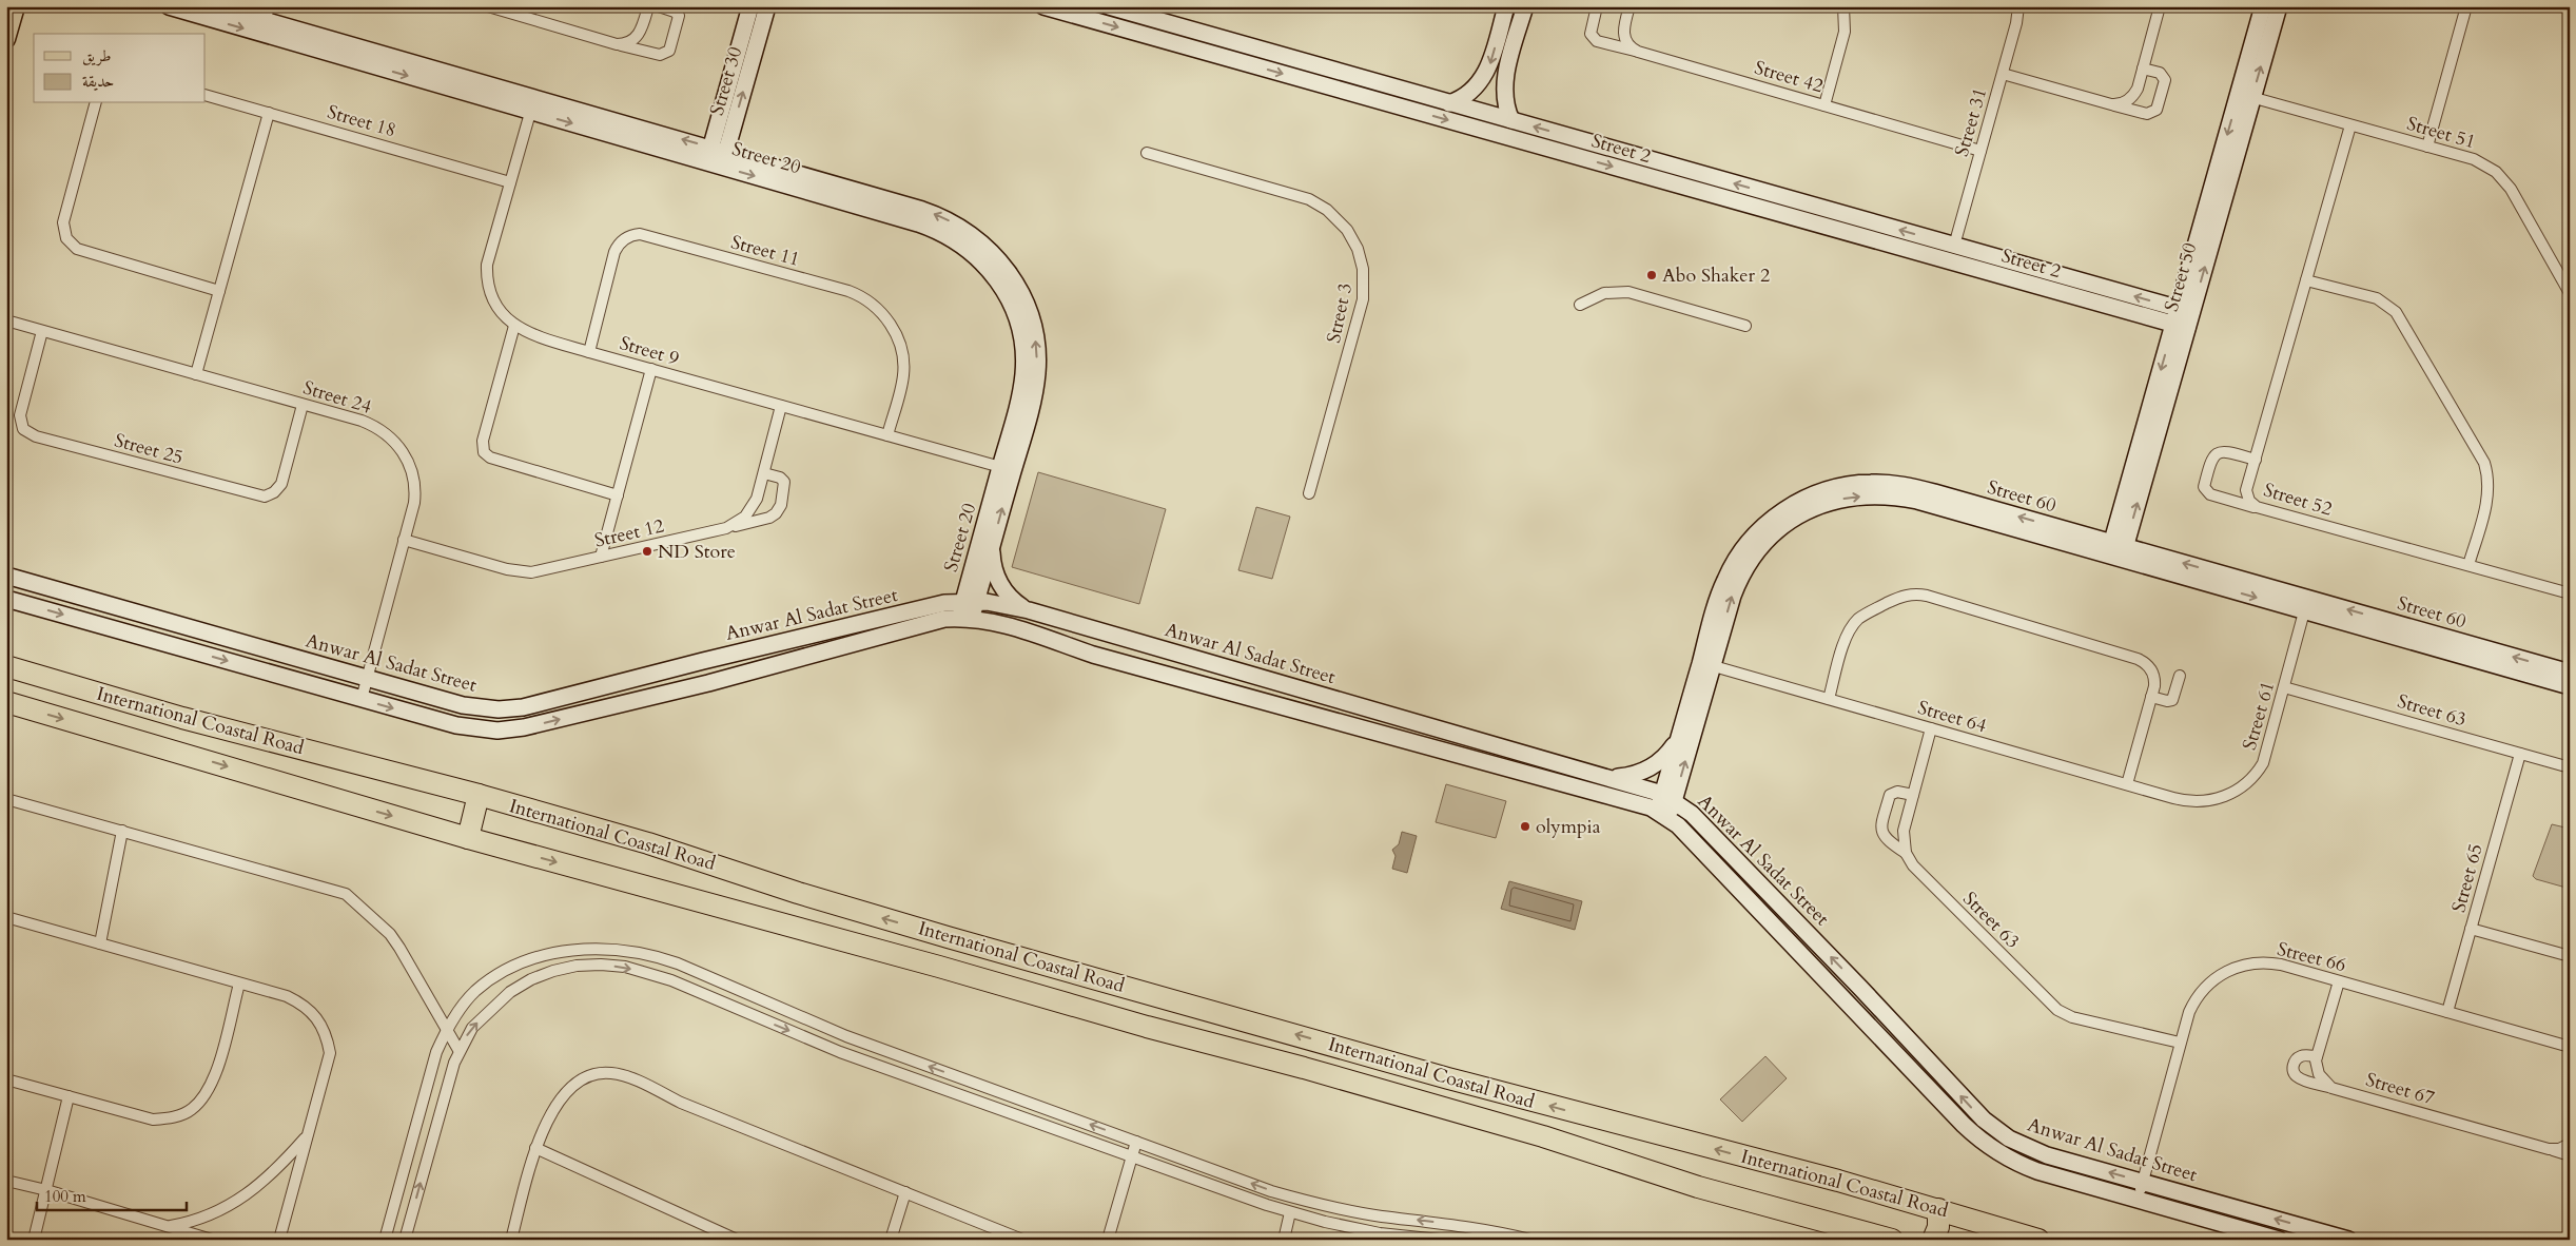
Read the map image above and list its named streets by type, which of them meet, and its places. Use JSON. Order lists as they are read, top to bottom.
{
  "streets": {
    "highway": ["International Coastal Road"],
    "street": [
      "Street 42",
      "Street 30",
      "Street 18",
      "Street 31",
      "Street 51",
      "Street 2",
      "Street 20",
      "Street 11",
      "Street 50",
      "Street 3",
      "Street 9",
      "Street 24",
      "Street 25",
      "Street 60",
      "Street 52",
      "Street 12",
      "Anwar Al Sadat Street",
      "Street 63",
      "Street 61",
      "Street 64",
      "Street 65",
      "Street 66",
      "Street 67"
    ]
  },
  "crossings": [
    ["Street 42", "Street 31"],
    ["Street 30", "Street 20"],
    ["Street 18", "Street 9"],
    ["Street 31", "Street 2"],
    ["Street 51", "Street 50"],
    ["Street 51", "Street 52"],
    ["Street 2", "Street 50"],
    ["Street 20", "Street 9"],
    ["Street 20", "Anwar Al Sadat Street"],
    ["Street 11", "Street 9"],
    ["Street 50", "Street 60"],
    ["Street 9", "Street 12"],
    ["Street 24", "Street 25"],
    ["Street 24", "Street 12"],
    ["Street 24", "Anwar Al Sadat Street"],
    ["Street 60", "Anwar Al Sadat Street"],
    ["Street 60", "Street 61"],
    ["Street 60", "Street 64"],
    ["Anwar Al Sadat Street", "Street 66"],
    ["Street 63", "Street 61"],
    ["Street 63", "Street 65"],
    ["Street 63", "Street 66"],
    ["Street 61", "Street 64"],
    ["Street 65", "Street 66"]
  ],
  "places": ["Abo Shaker 2", "ND Store", "olympia"],
  "legend": ["طريق", "حديقة"],
  "scale_bar": "100 m"
}
